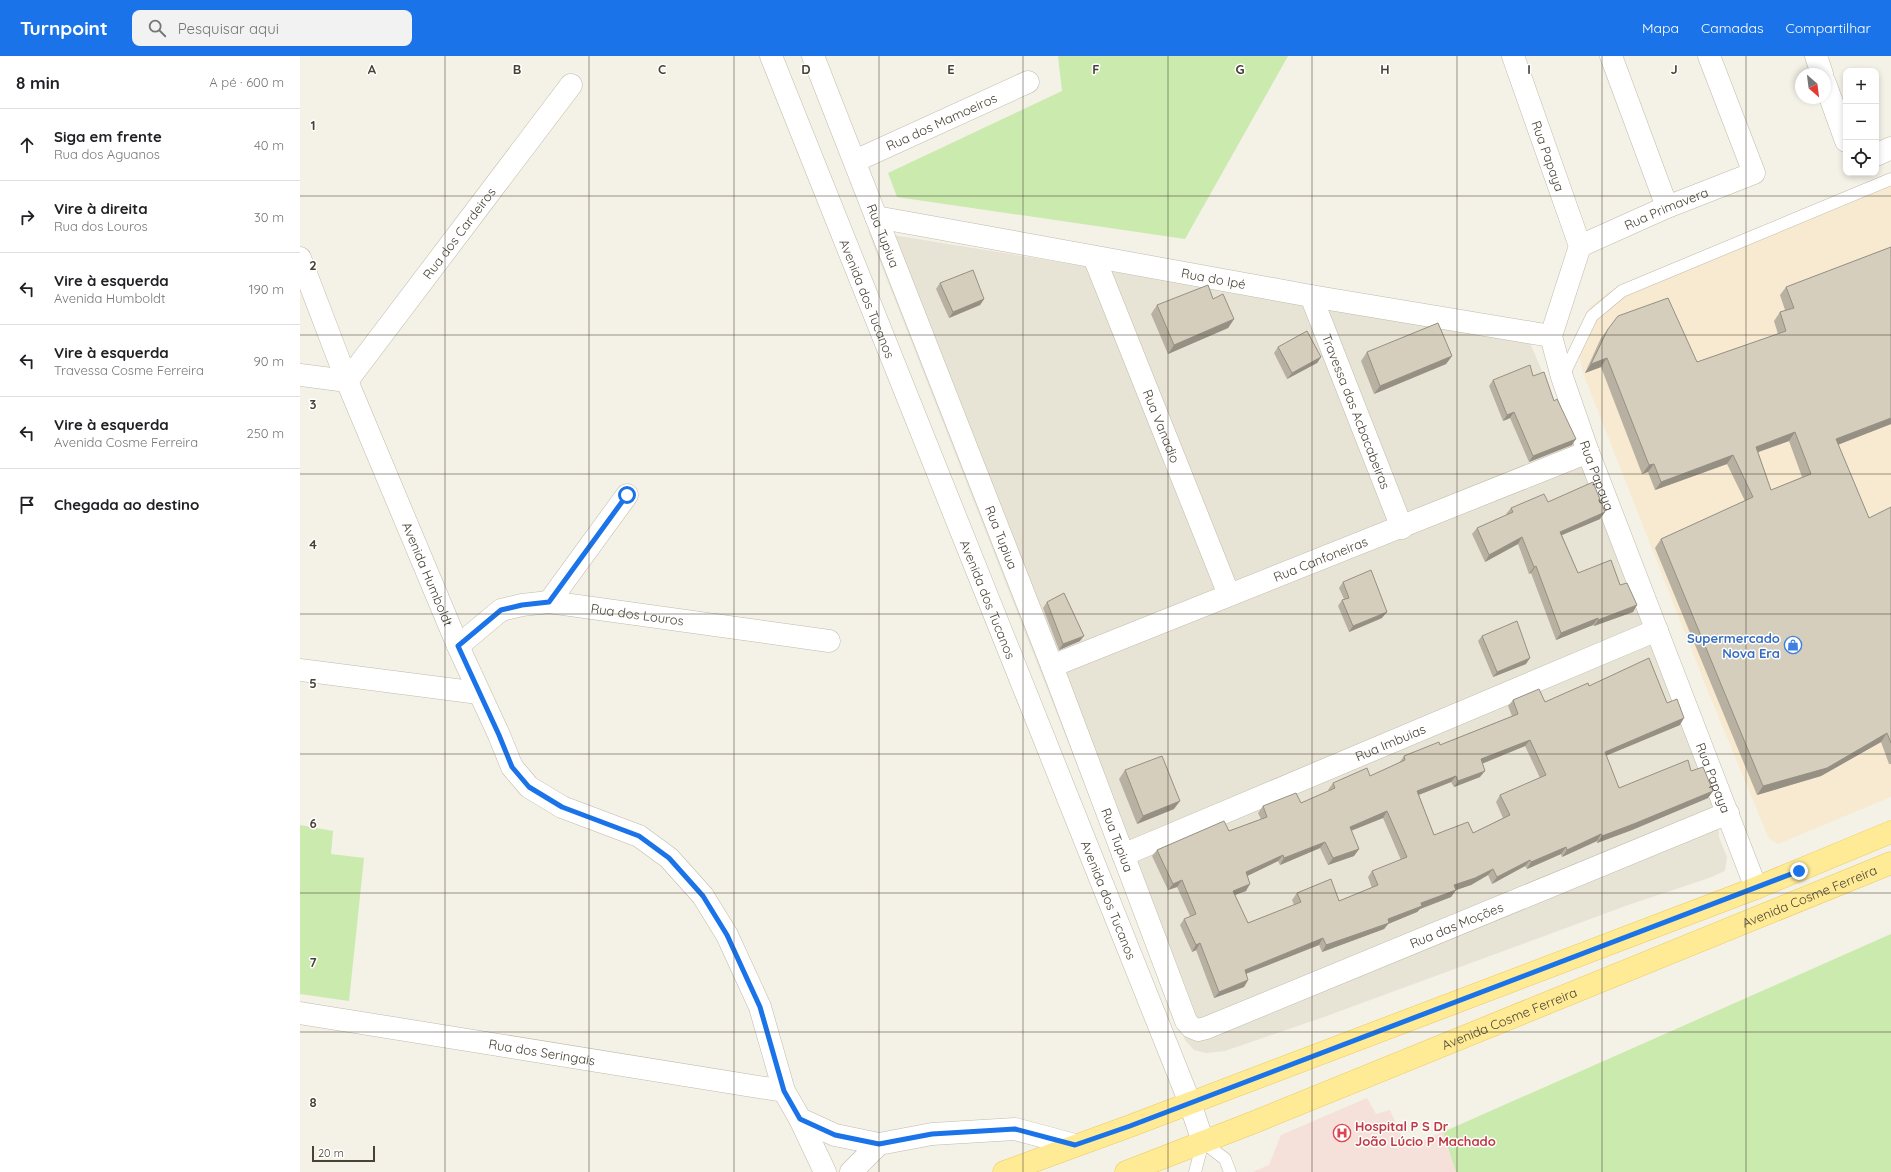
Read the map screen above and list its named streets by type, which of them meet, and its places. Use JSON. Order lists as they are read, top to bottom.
{
  "streets": {
    "main road": ["Avenida Cosme Ferreira"],
    "street": [
      "Rua dos Mamoeiros",
      "Rua Papaya",
      "Rua Primavera",
      "Rua dos Cardeiros",
      "Rua Tupiua",
      "Rua do Ipé",
      "Avenida dos Tucanos",
      "Travessa das Acbacabeiras",
      "Rua Vanadio",
      "Rua Canfoneiras",
      "Avenida Humboldt",
      "Rua dos Louros",
      "Rua Imbuias",
      "Rua das Moções",
      "Rua dos Seringais"
    ]
  },
  "crossings": [
    ["Rua dos Mamoeiros", "Rua Tupiua"],
    ["Rua Papaya", "Rua Primavera"],
    ["Rua Papaya", "Rua do Ipé"],
    ["Rua Papaya", "Rua Canfoneiras"],
    ["Rua Papaya", "Rua Imbuias"],
    ["Rua Papaya", "Avenida Cosme Ferreira"],
    ["Rua Papaya", "Rua das Moções"],
    ["Rua dos Cardeiros", "Avenida Humboldt"],
    ["Rua Tupiua", "Rua do Ipé"],
    ["Rua Tupiua", "Rua Canfoneiras"],
    ["Rua Tupiua", "Rua Imbuias"],
    ["Rua Tupiua", "Rua das Moções"],
    ["Rua do Ipé", "Travessa das Acbacabeiras"],
    ["Rua do Ipé", "Rua Vanadio"],
    ["Avenida dos Tucanos", "Avenida Cosme Ferreira"],
    ["Travessa das Acbacabeiras", "Rua Canfoneiras"],
    ["Rua Vanadio", "Rua Canfoneiras"],
    ["Avenida Humboldt", "Rua dos Louros"],
    ["Avenida Humboldt", "Rua dos Seringais"]
  ],
  "places": {
    "shop": ["Supermercado Nova Era"],
    "hospital": ["Hospital P S Dr João Lúcio P Machado"]
  },
  "scale_bar": "20 m",
  "north": "bottom right",
  "page": {
    "header": "Turnpoint",
    "search": "Pesquisar aqui",
    "nav": ["Mapa", "Camadas", "Compartilhar"],
    "heading": ["8 min", "A pé · 600 m"],
    "map_buttons": ["+", "−"],
    "list": [
      ["Siga em frente", "Rua dos Aguanos", "40 m"],
      ["Vire à direita", "Rua dos Louros", "30 m"],
      ["Vire à esquerda", "Avenida Humboldt", "190 m"],
      ["Vire à esquerda", "Travessa Cosme Ferreira", "90 m"],
      ["Vire à esquerda", "Avenida Cosme Ferreira", "250 m"],
      "Chegada ao destino"
    ],
    "scale": "20 m"
  },
  "grid": {
    "columns": [
      "A",
      "B",
      "C",
      "D",
      "E",
      "F",
      "G",
      "H",
      "I",
      "J"
    ],
    "rows": [
      "1",
      "2",
      "3",
      "4",
      "5",
      "6",
      "7",
      "8"
    ]
  }
}
